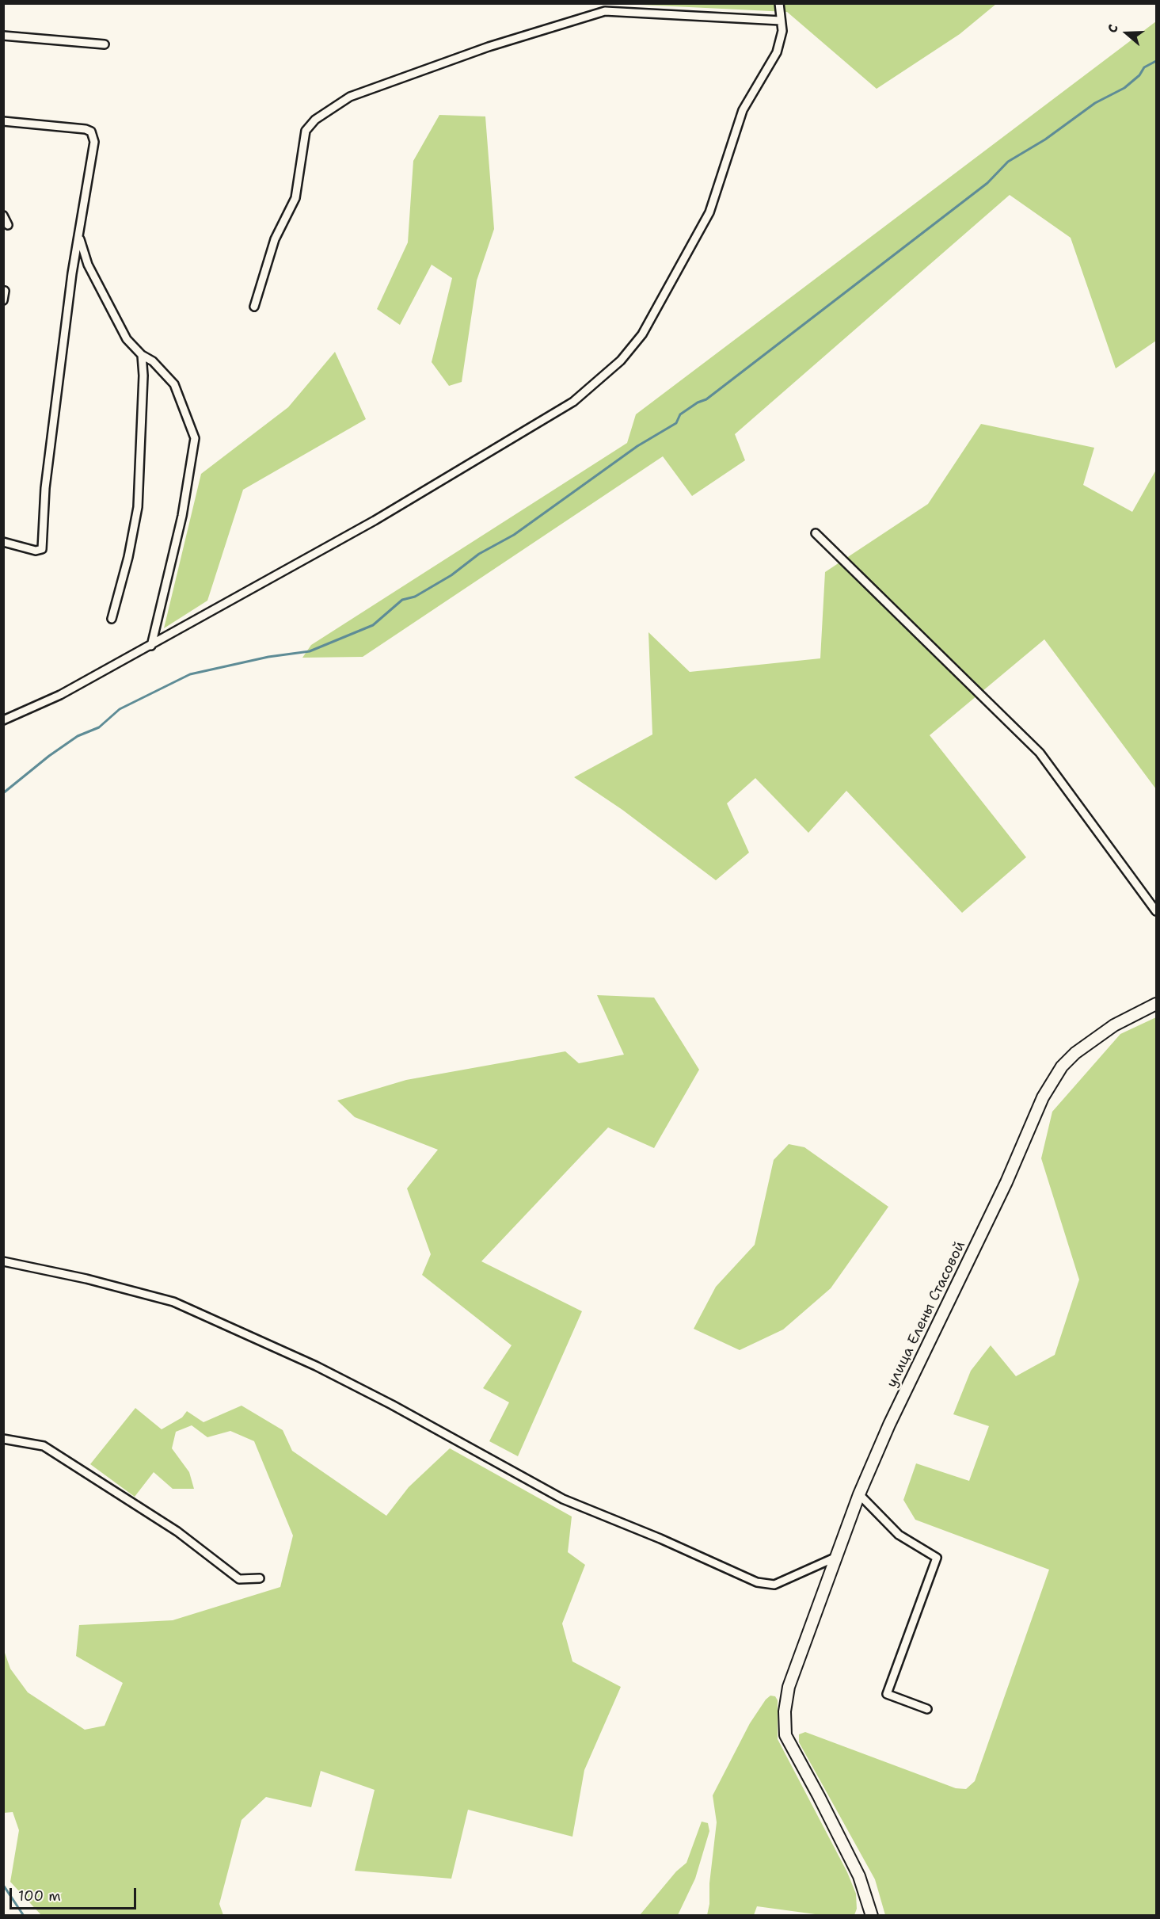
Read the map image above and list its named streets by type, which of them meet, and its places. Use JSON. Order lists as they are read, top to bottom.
{
  "streets": {
    "main road": ["улица Елены Стасовой"]
  },
  "scale_bar": "100 m",
  "north": "left"
}
